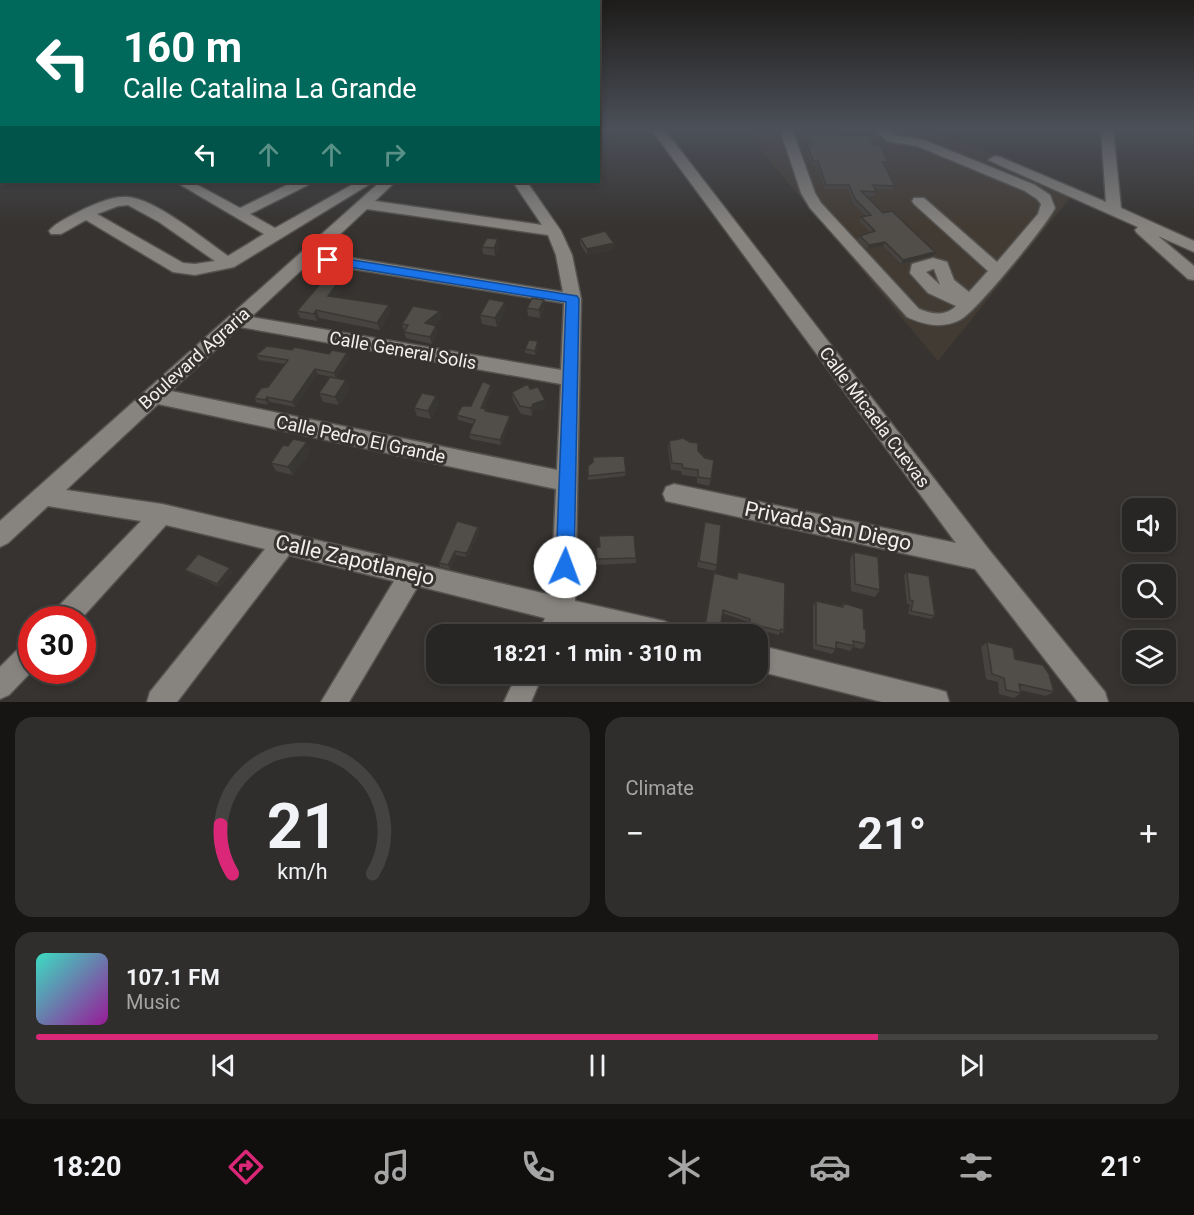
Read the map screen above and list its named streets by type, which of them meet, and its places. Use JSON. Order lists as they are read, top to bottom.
{
  "streets": {
    "street": [
      "Calle General Solis",
      "Boulevard Agraria",
      "Calle Micaela Cuevas",
      "Calle Pedro El Grande",
      "Privada San Diego",
      "Calle Zapotlanejo"
    ]
  },
  "crossings": [
    ["Calle General Solis", "Boulevard Agraria"],
    ["Boulevard Agraria", "Calle Pedro El Grande"],
    ["Boulevard Agraria", "Calle Zapotlanejo"],
    ["Calle Micaela Cuevas", "Privada San Diego"]
  ],
  "page": {
    "turn": ["160 m", "Calle Catalina La Grande"],
    "limit": "30",
    "trip": "18:21 · 1 min · 310 m",
    "tile": "Climate",
    "heat": ["−", "21°", "+"],
    "song": ["107.1 FM", "Music"],
    "tabs": ["18:20", "21°"],
    "gauge": ["21", "km/h"]
  }
}
